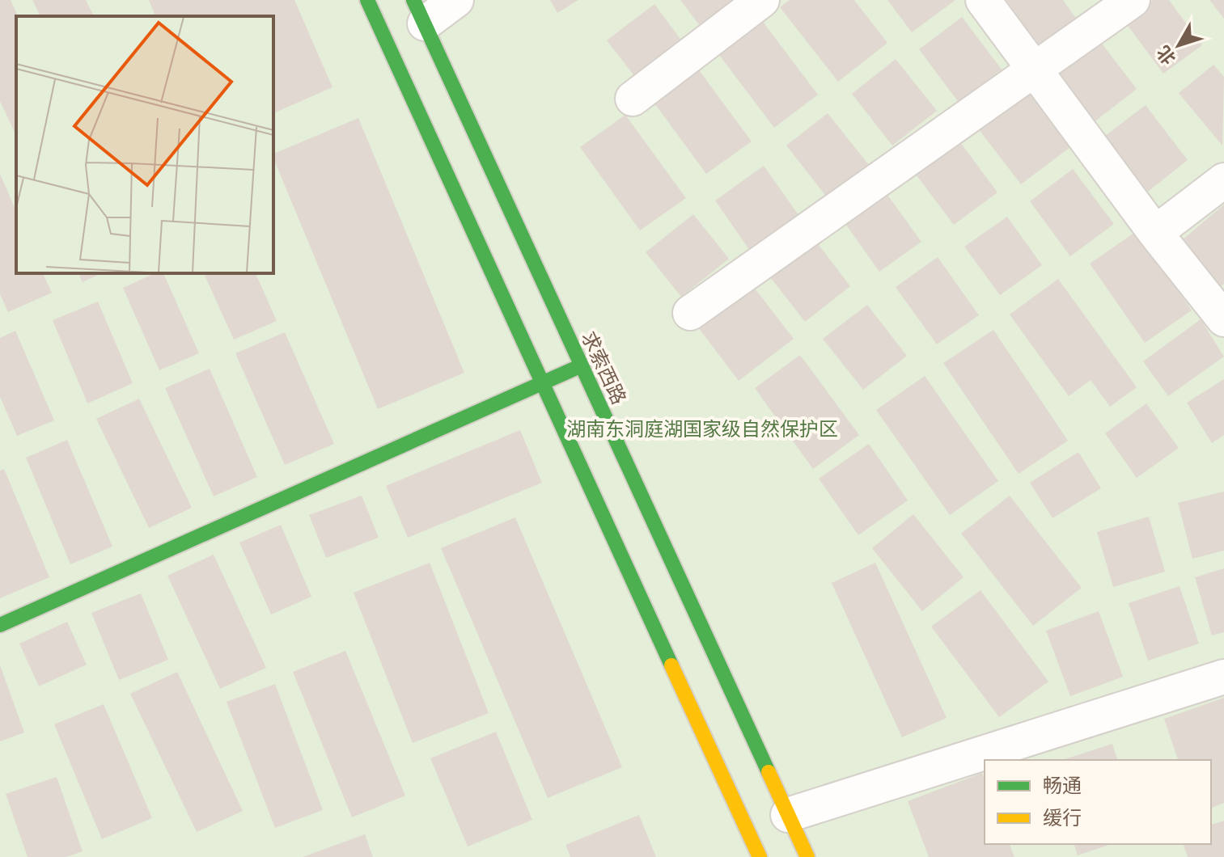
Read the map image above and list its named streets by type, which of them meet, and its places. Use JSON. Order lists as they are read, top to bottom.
{
  "streets": {
    "main road": ["求索西路"]
  },
  "parks": ["湖南东洞庭湖国家级自然保护区"],
  "legend": ["畅通", "缓行"],
  "north": "bottom left"
}
